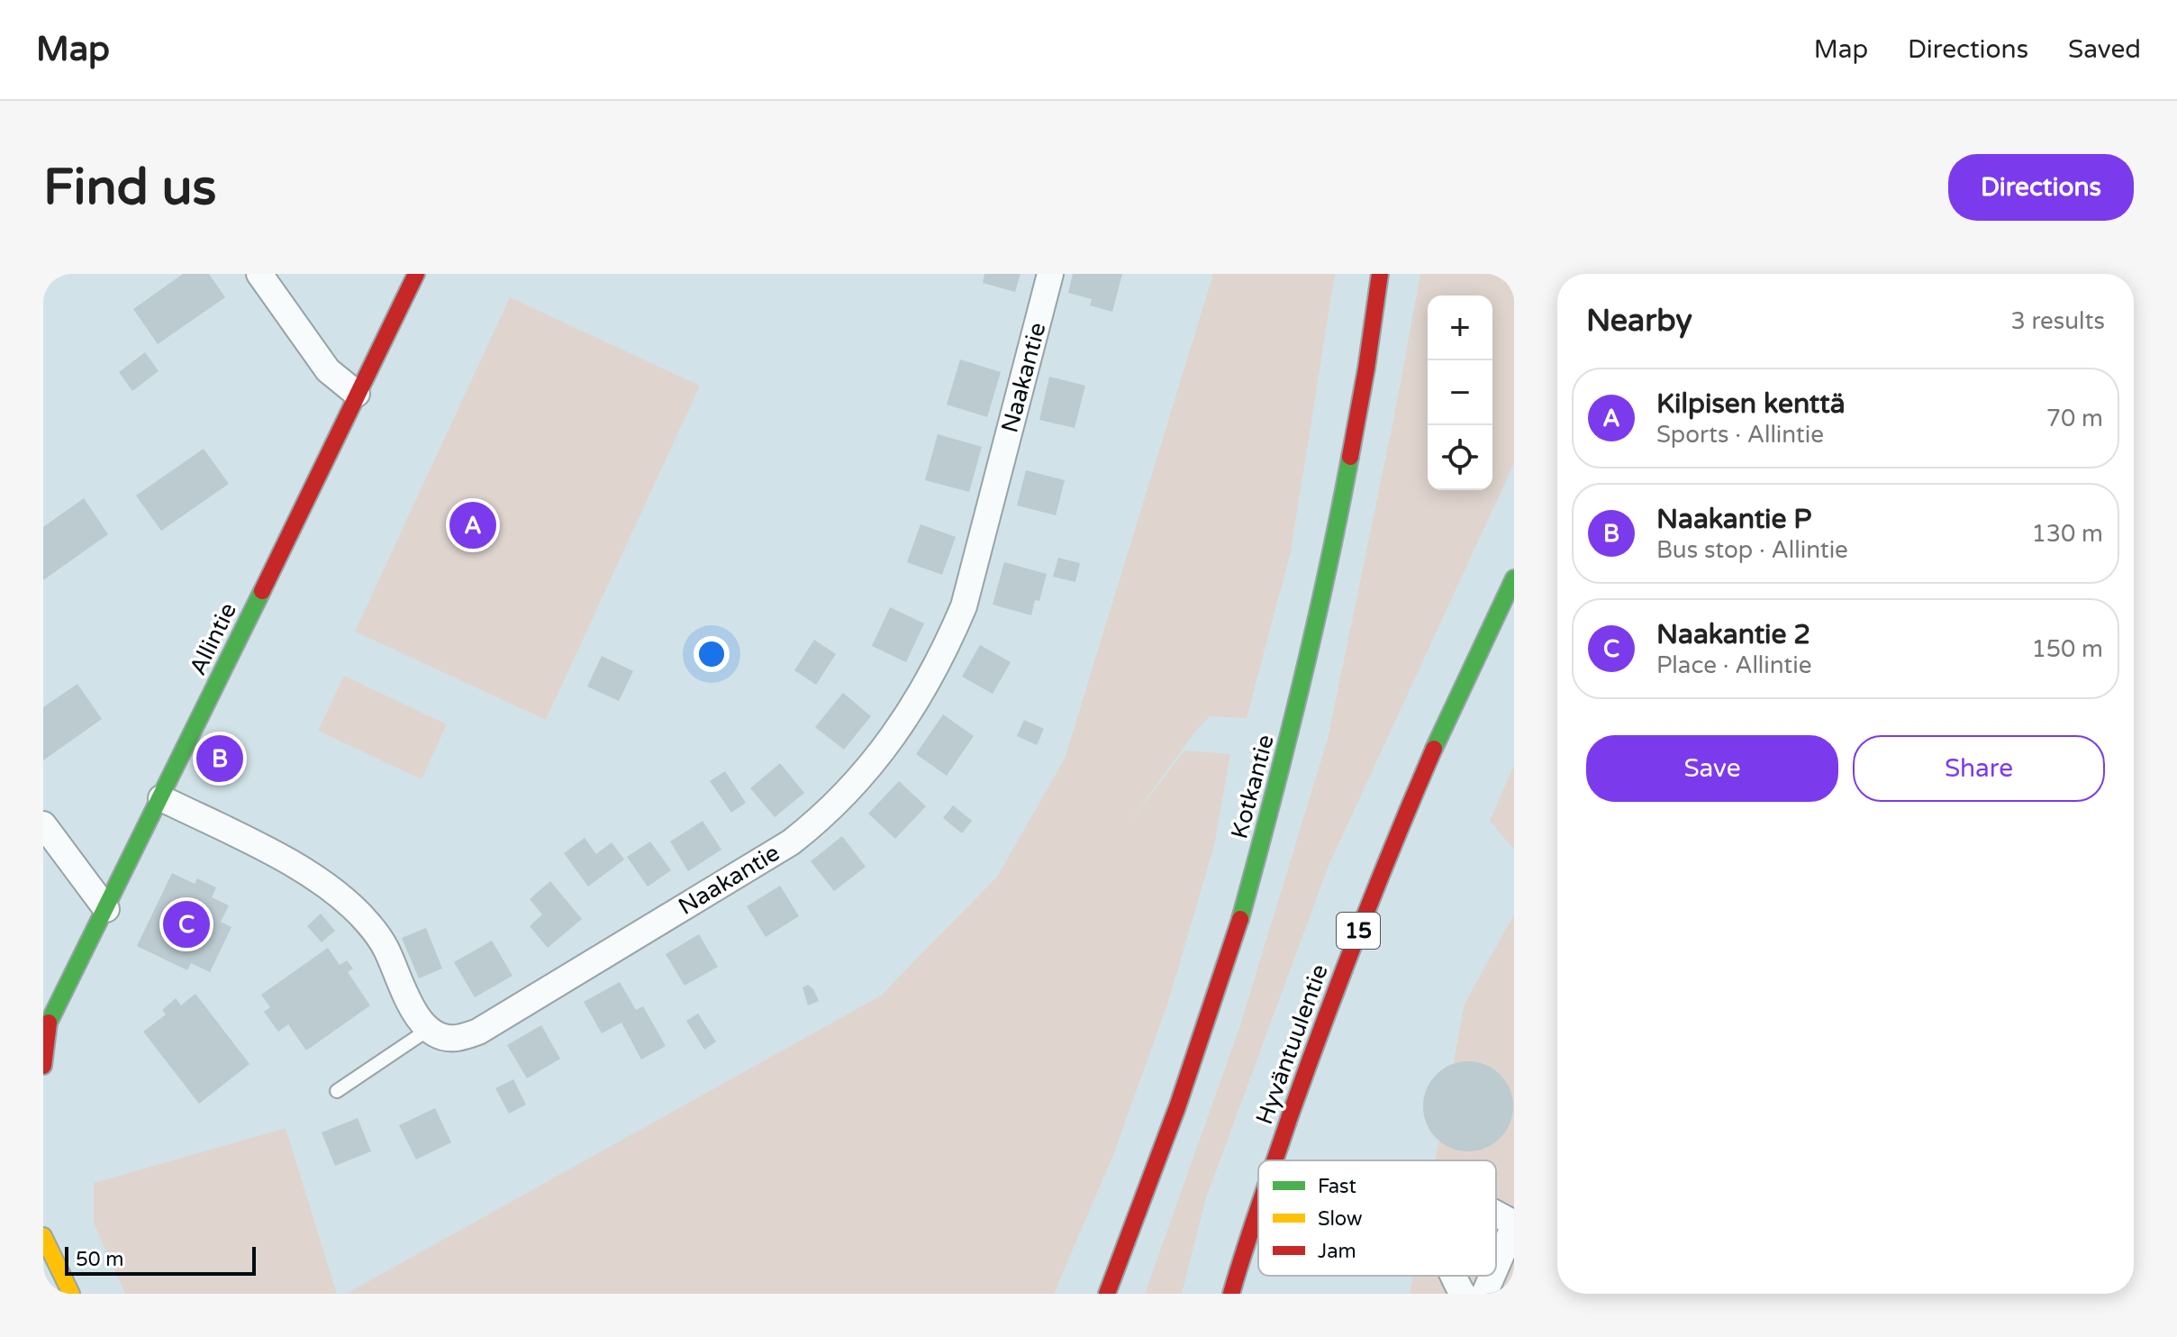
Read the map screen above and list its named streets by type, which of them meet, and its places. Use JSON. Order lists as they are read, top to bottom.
{
  "streets": {
    "main road": [
      "Allintie",
      "Kotkantie",
      "15",
      "Hyväntuulentie"
    ],
    "street": ["Naakantie"]
  },
  "legend": ["Fast", "Slow", "Jam"],
  "scale_bar": "50 m",
  "page": {
    "header": "Map",
    "nav": ["Map", "Directions", "Saved"],
    "buttons": [
      "Directions",
      ["Save", "Share"]
    ],
    "title": "Find us",
    "heading": ["Nearby", "3 results"],
    "map_buttons": ["+", "−"],
    "list": [
      {
        "mark": "A",
        "name": "Kilpisen kenttä",
        "note": "Sports · Allintie",
        "value": "70 m"
      },
      {
        "mark": "B",
        "name": "Naakantie P",
        "note": "Bus stop · Allintie",
        "value": "130 m"
      },
      {
        "mark": "C",
        "name": "Naakantie 2",
        "note": "Place · Allintie",
        "value": "150 m"
      }
    ],
    "pins": ["A", "B", "C"],
    "scale": "50 m"
  }
}
